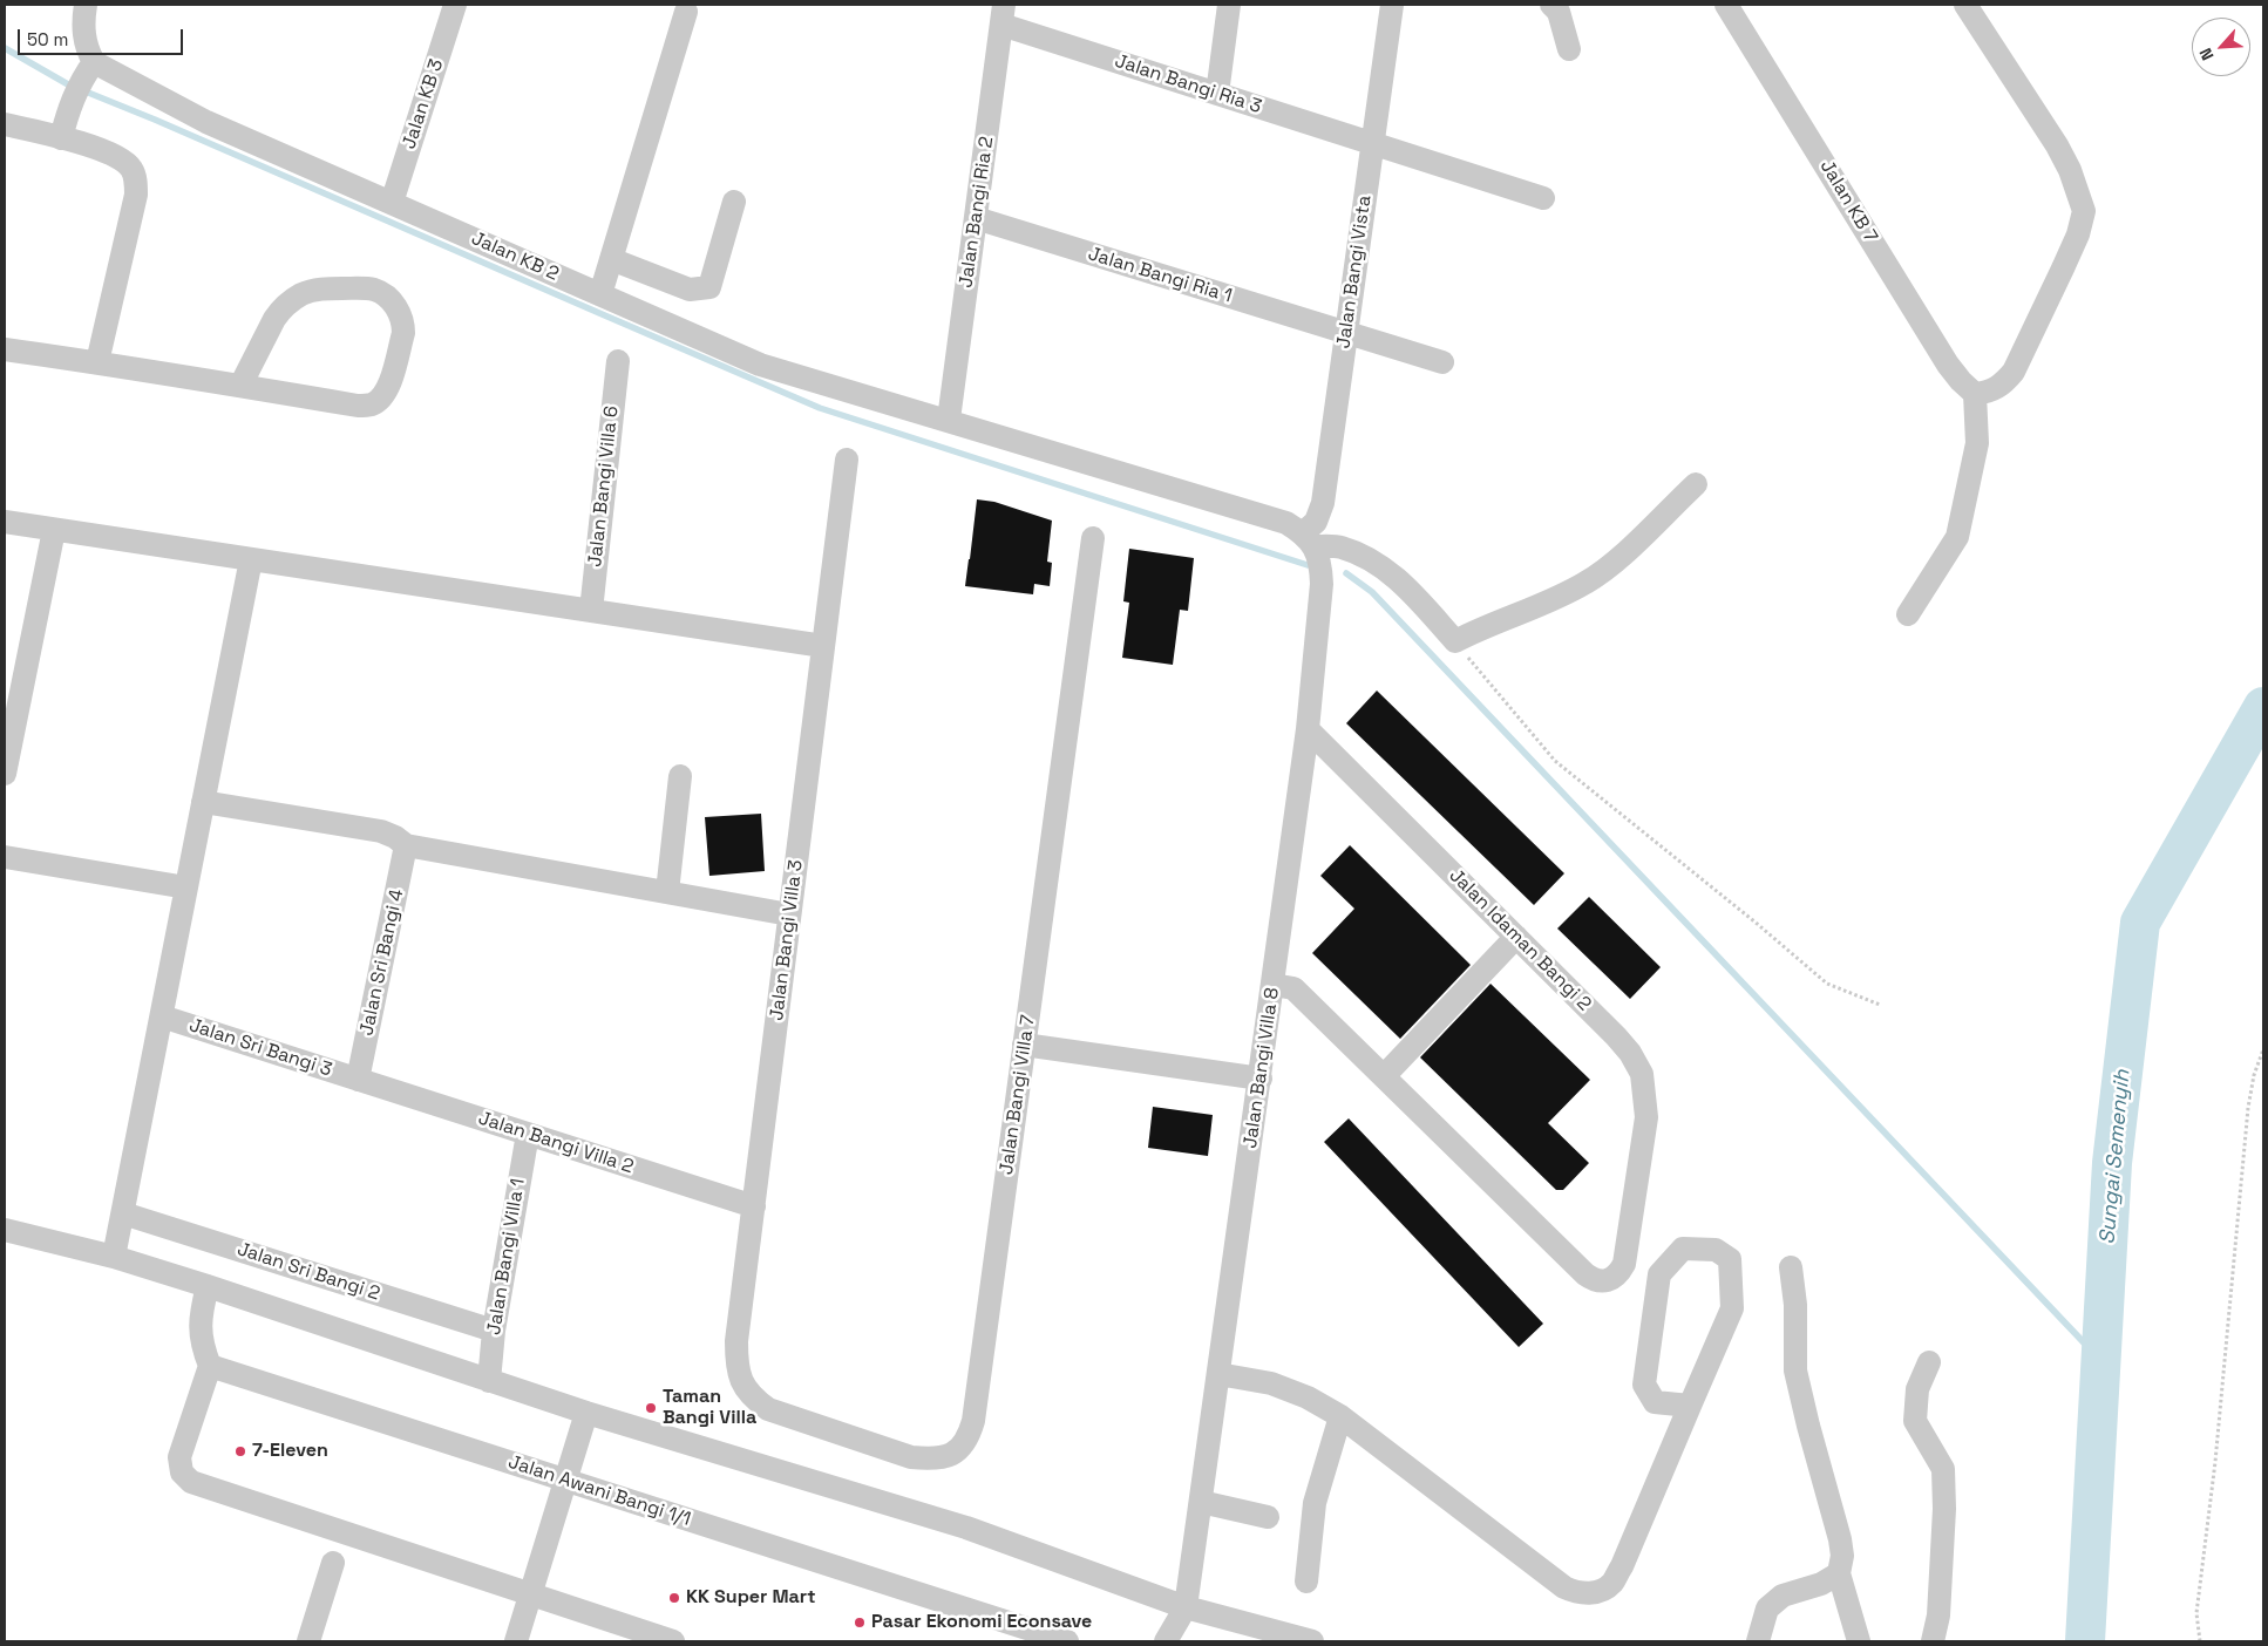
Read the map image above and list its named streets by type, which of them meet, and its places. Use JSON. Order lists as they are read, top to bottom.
{
  "streets": {
    "street": [
      "Jalan Bangi Ria 3",
      "Jalan KB 3",
      "Jalan KB 7",
      "Jalan Bangi Ria 2",
      "Jalan KB 2",
      "Jalan Bangi Vista",
      "Jalan Bangi Ria 1",
      "Jalan Bangi Villa 6",
      "Jalan Bangi Villa 3",
      "Jalan Idaman Bangi 2",
      "Jalan Sri Bangi 4",
      "Jalan Sri Bangi 3",
      "Jalan Bangi Villa 8",
      "Jalan Bangi Villa 7",
      "Jalan Bangi Villa 2",
      "Jalan Bangi Villa 1",
      "Jalan Sri Bangi 2",
      "Jalan Awani Bangi 1/1"
    ]
  },
  "crossings": [
    ["Jalan Bangi Ria 3", "Jalan Bangi Ria 2"],
    ["Jalan Bangi Ria 3", "Jalan Bangi Vista"],
    ["Jalan KB 3", "Jalan KB 2"],
    ["Jalan Bangi Ria 2", "Jalan KB 2"],
    ["Jalan Bangi Ria 2", "Jalan Bangi Ria 1"],
    ["Jalan KB 2", "Jalan Bangi Vista"],
    ["Jalan KB 2", "Jalan Bangi Villa 8"],
    ["Jalan Bangi Vista", "Jalan Bangi Ria 1"],
    ["Jalan Bangi Vista", "Jalan Bangi Villa 8"],
    ["Jalan Bangi Villa 3", "Jalan Bangi Villa 7"],
    ["Jalan Bangi Villa 3", "Jalan Bangi Villa 2"],
    ["Jalan Idaman Bangi 2", "Jalan Bangi Villa 8"],
    ["Jalan Sri Bangi 4", "Jalan Sri Bangi 3"],
    ["Jalan Sri Bangi 4", "Jalan Bangi Villa 2"],
    ["Jalan Sri Bangi 3", "Jalan Bangi Villa 2"],
    ["Jalan Bangi Villa 2", "Jalan Bangi Villa 1"],
    ["Jalan Bangi Villa 1", "Jalan Sri Bangi 2"]
  ],
  "water": ["Sungai Semenyih"],
  "places": [
    "Taman Bangi Villa",
    "7-Eleven",
    "KK Super Mart",
    "Pasar Ekonomi Econsave"
  ],
  "scale_bar": "50 m",
  "north": "bottom left"
}
